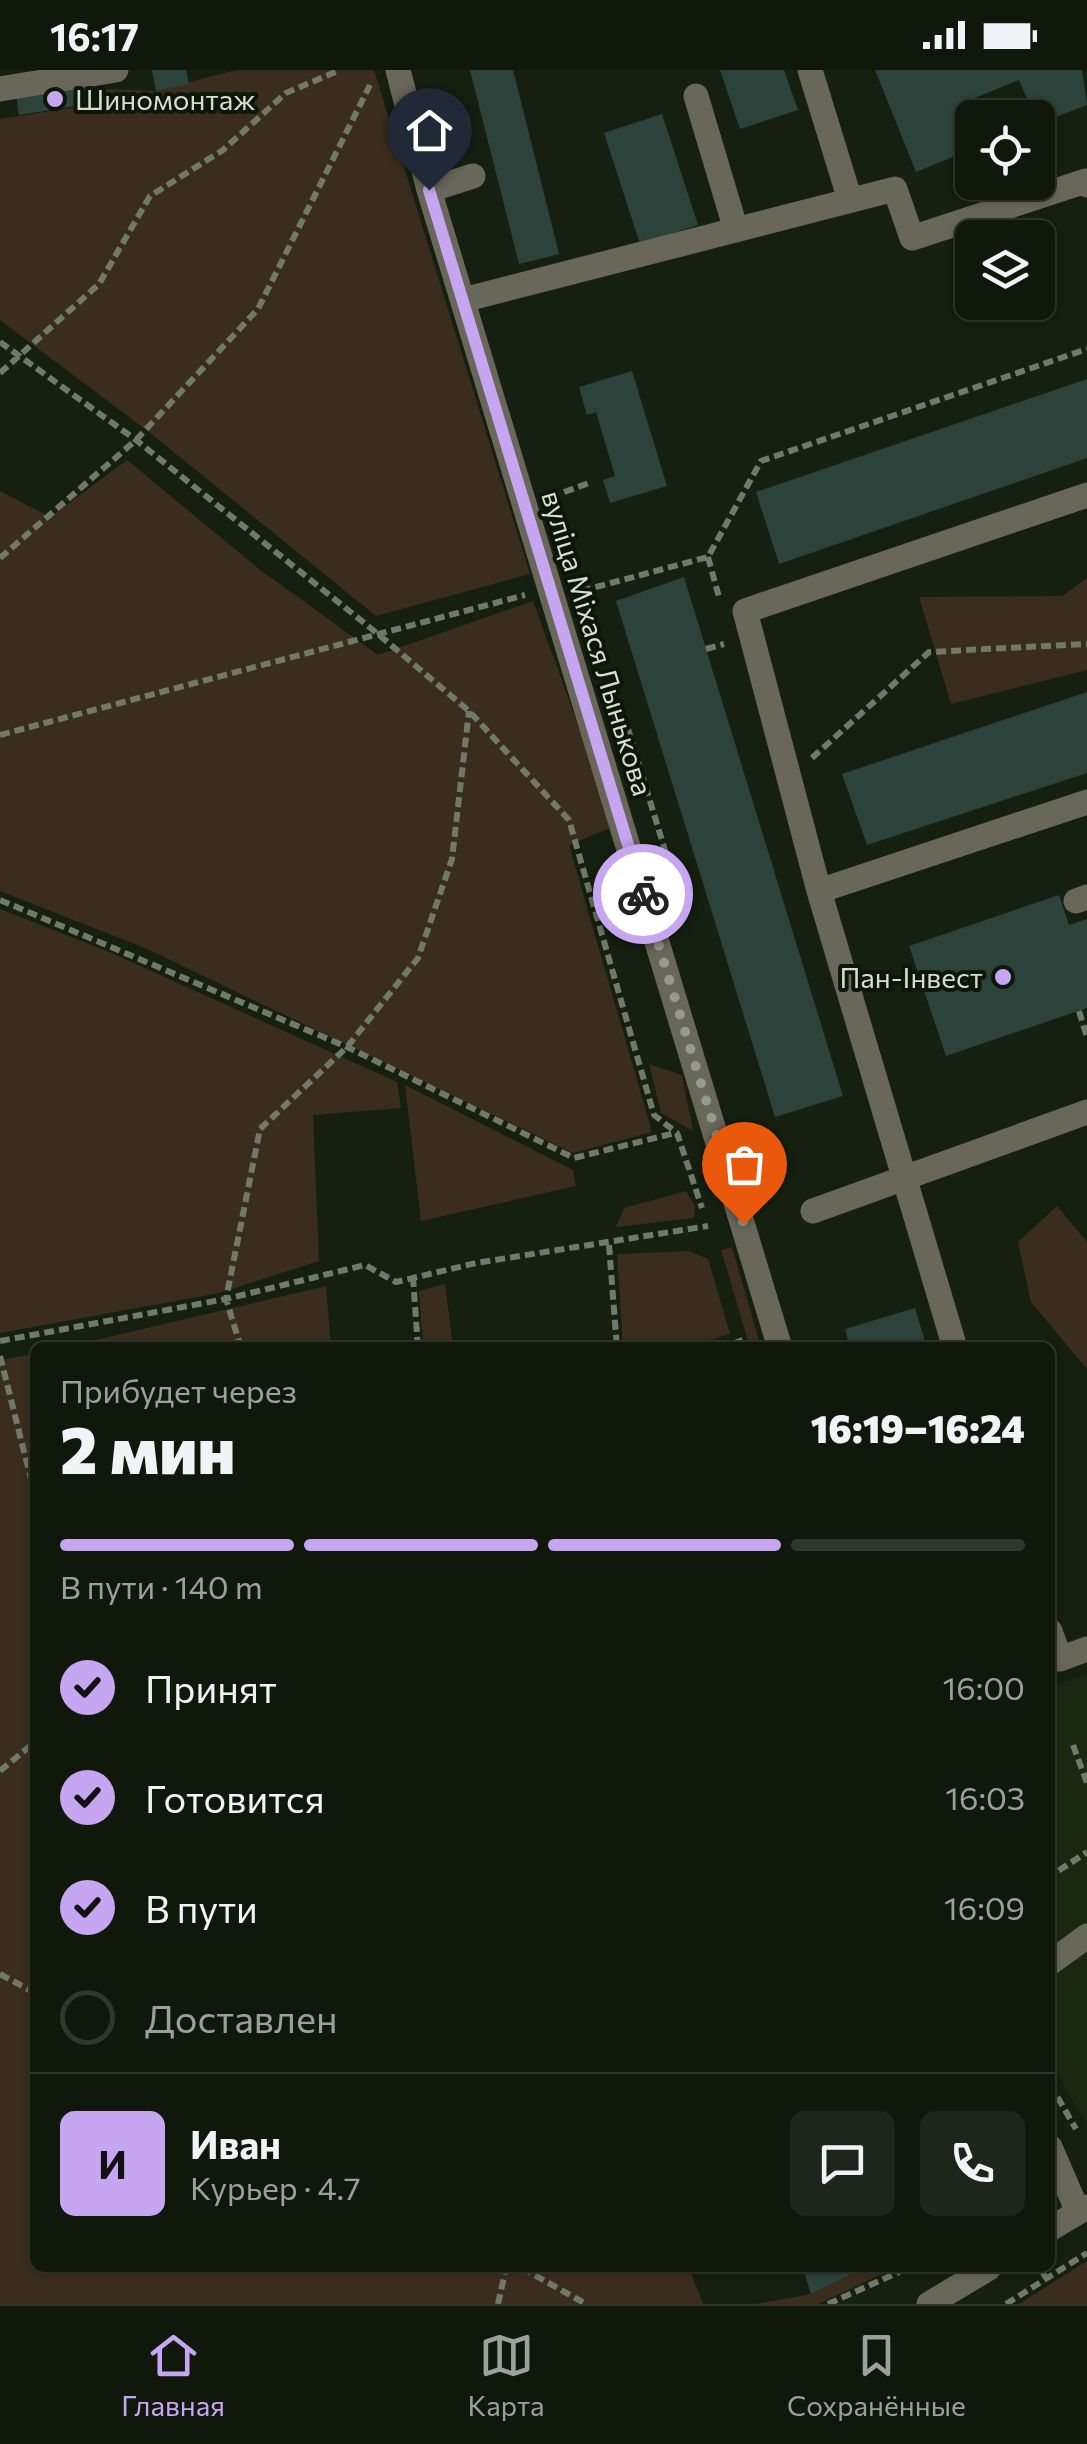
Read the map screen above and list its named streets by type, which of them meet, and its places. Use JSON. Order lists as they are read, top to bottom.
{
  "streets": {
    "street": ["вуліца Міхася Лынькова"]
  },
  "places": ["Шиномонтаж", "Пан-Інвест"],
  "page": {
    "status": "16:17",
    "heading": ["2 мин", "Прибудет через", "16:19–16:24"],
    "panel": ["Иван", "Курьер · 4.7"],
    "bar": "В пути · 140 m",
    "list": [
      ["Принят", "16:00"],
      ["Готовится", "16:03"],
      ["В пути", "16:09"],
      "Доставлен"
    ],
    "round": "И",
    "tabs": ["Главная", "Карта", "Сохранённые"]
  }
}
